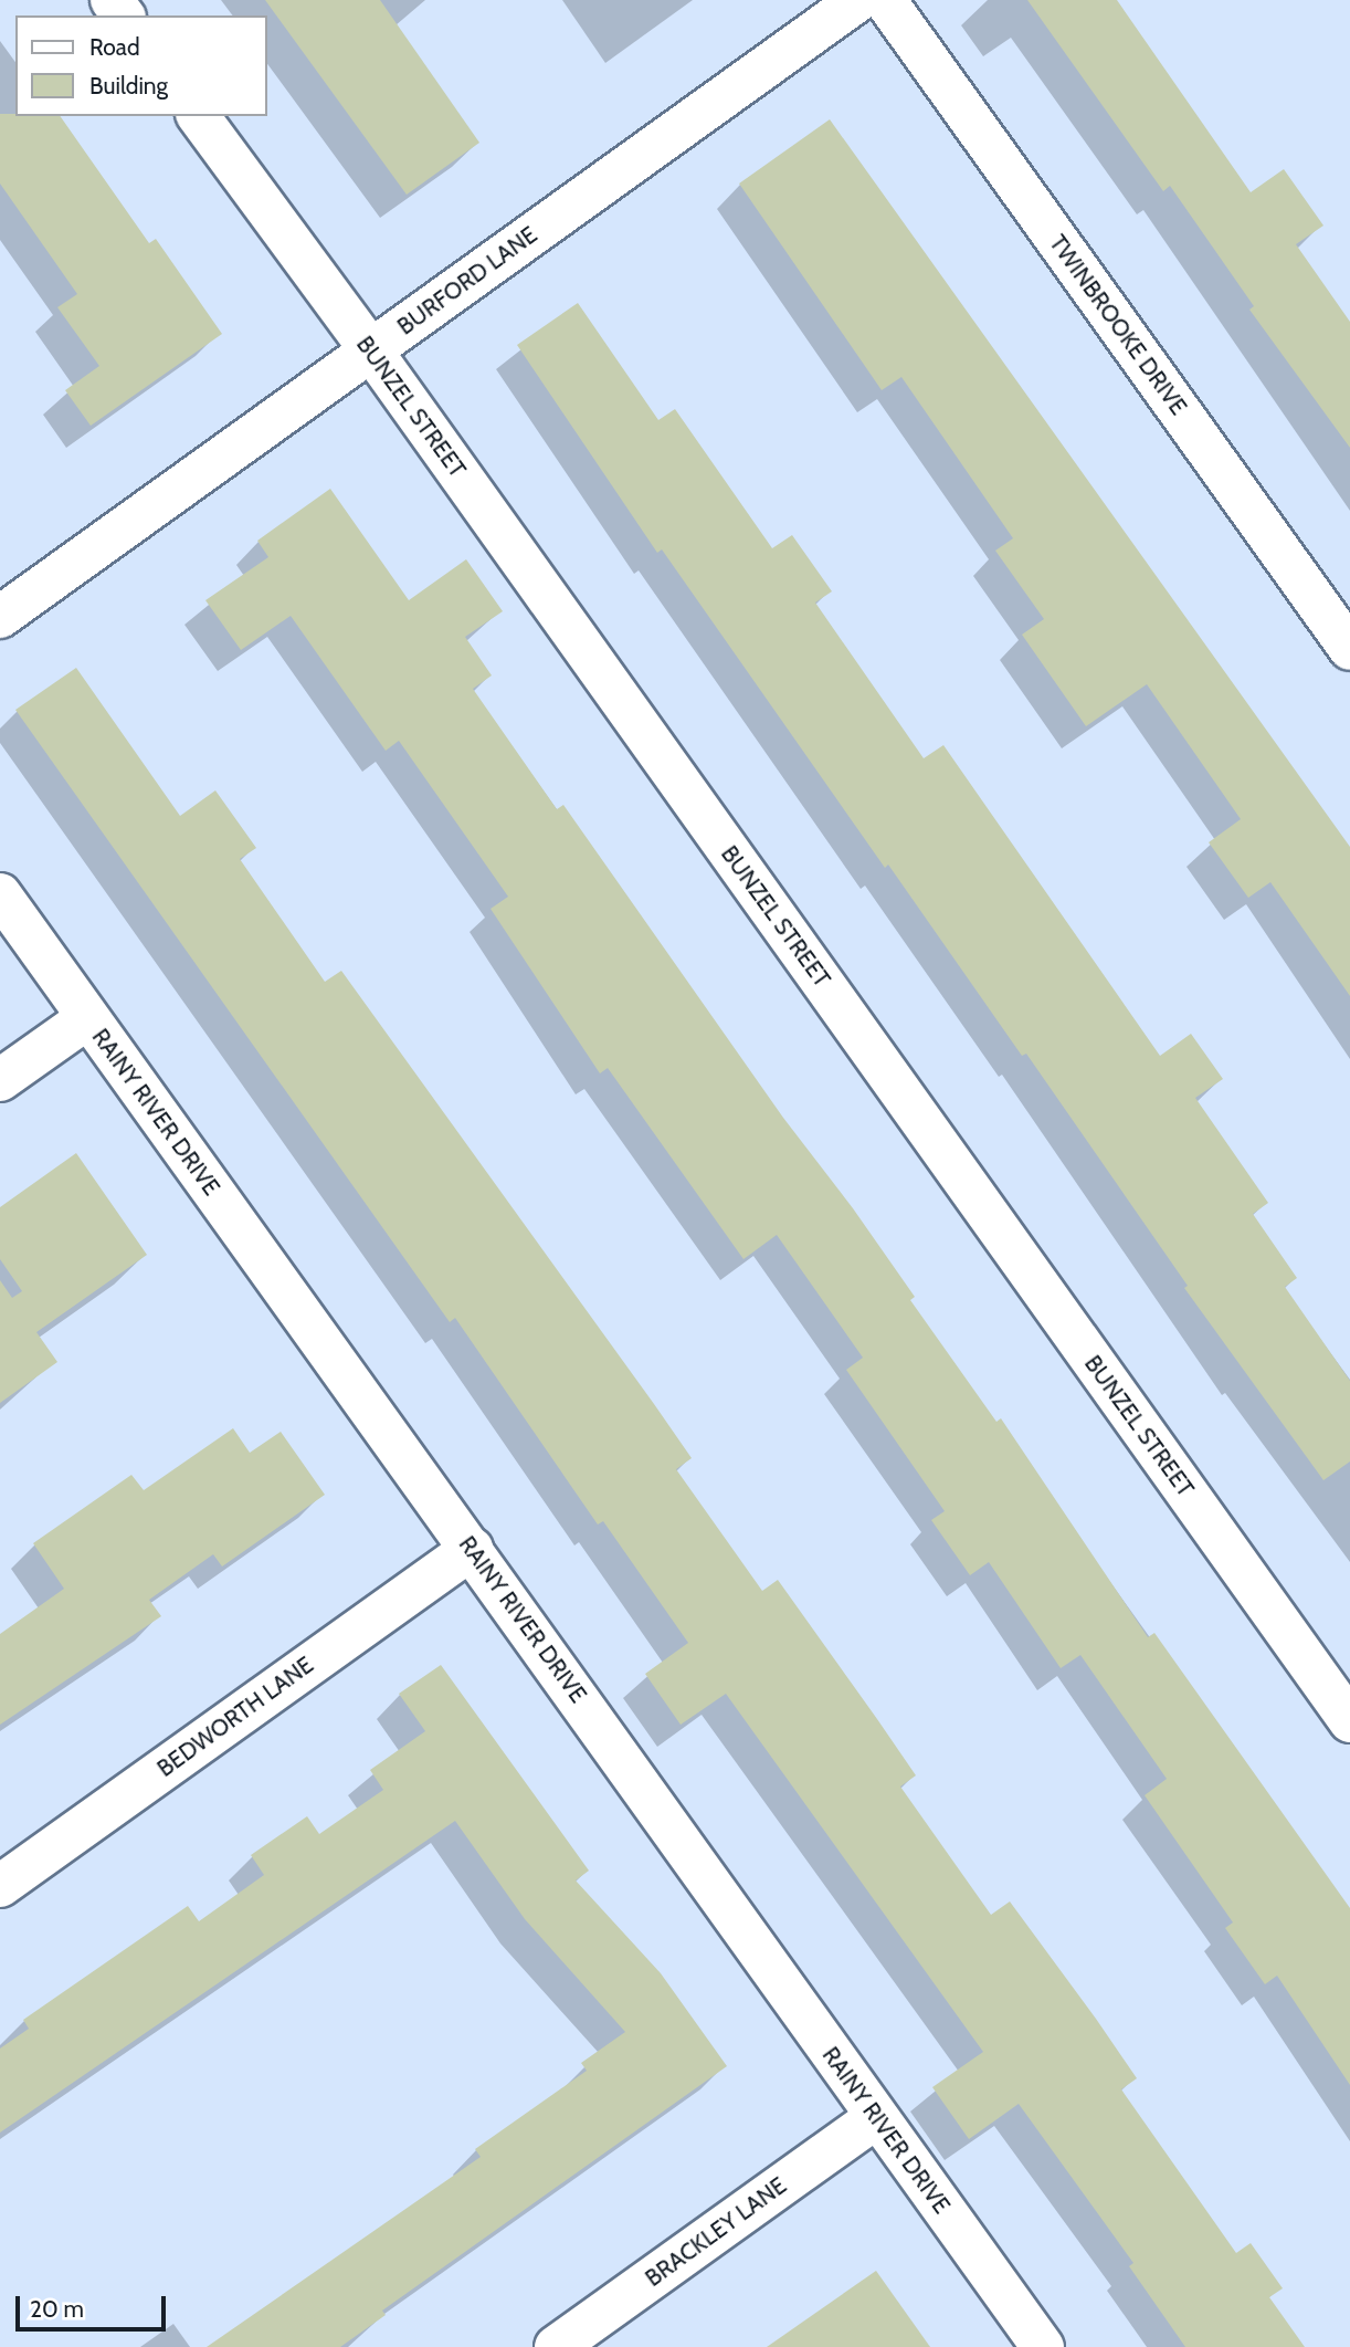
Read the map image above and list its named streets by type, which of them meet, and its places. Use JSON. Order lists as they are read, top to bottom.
{
  "streets": {
    "street": [
      "BURFORD LANE",
      "TWINBROOKE DRIVE",
      "BUNZEL STREET",
      "RAINY RIVER DRIVE",
      "BEDWORTH LANE",
      "BRACKLEY LANE"
    ]
  },
  "crossings": [
    ["BURFORD LANE", "BUNZEL STREET"],
    ["RAINY RIVER DRIVE", "BEDWORTH LANE"],
    ["RAINY RIVER DRIVE", "BRACKLEY LANE"]
  ],
  "legend": ["Road", "Building"],
  "scale_bar": "20 m"
}
